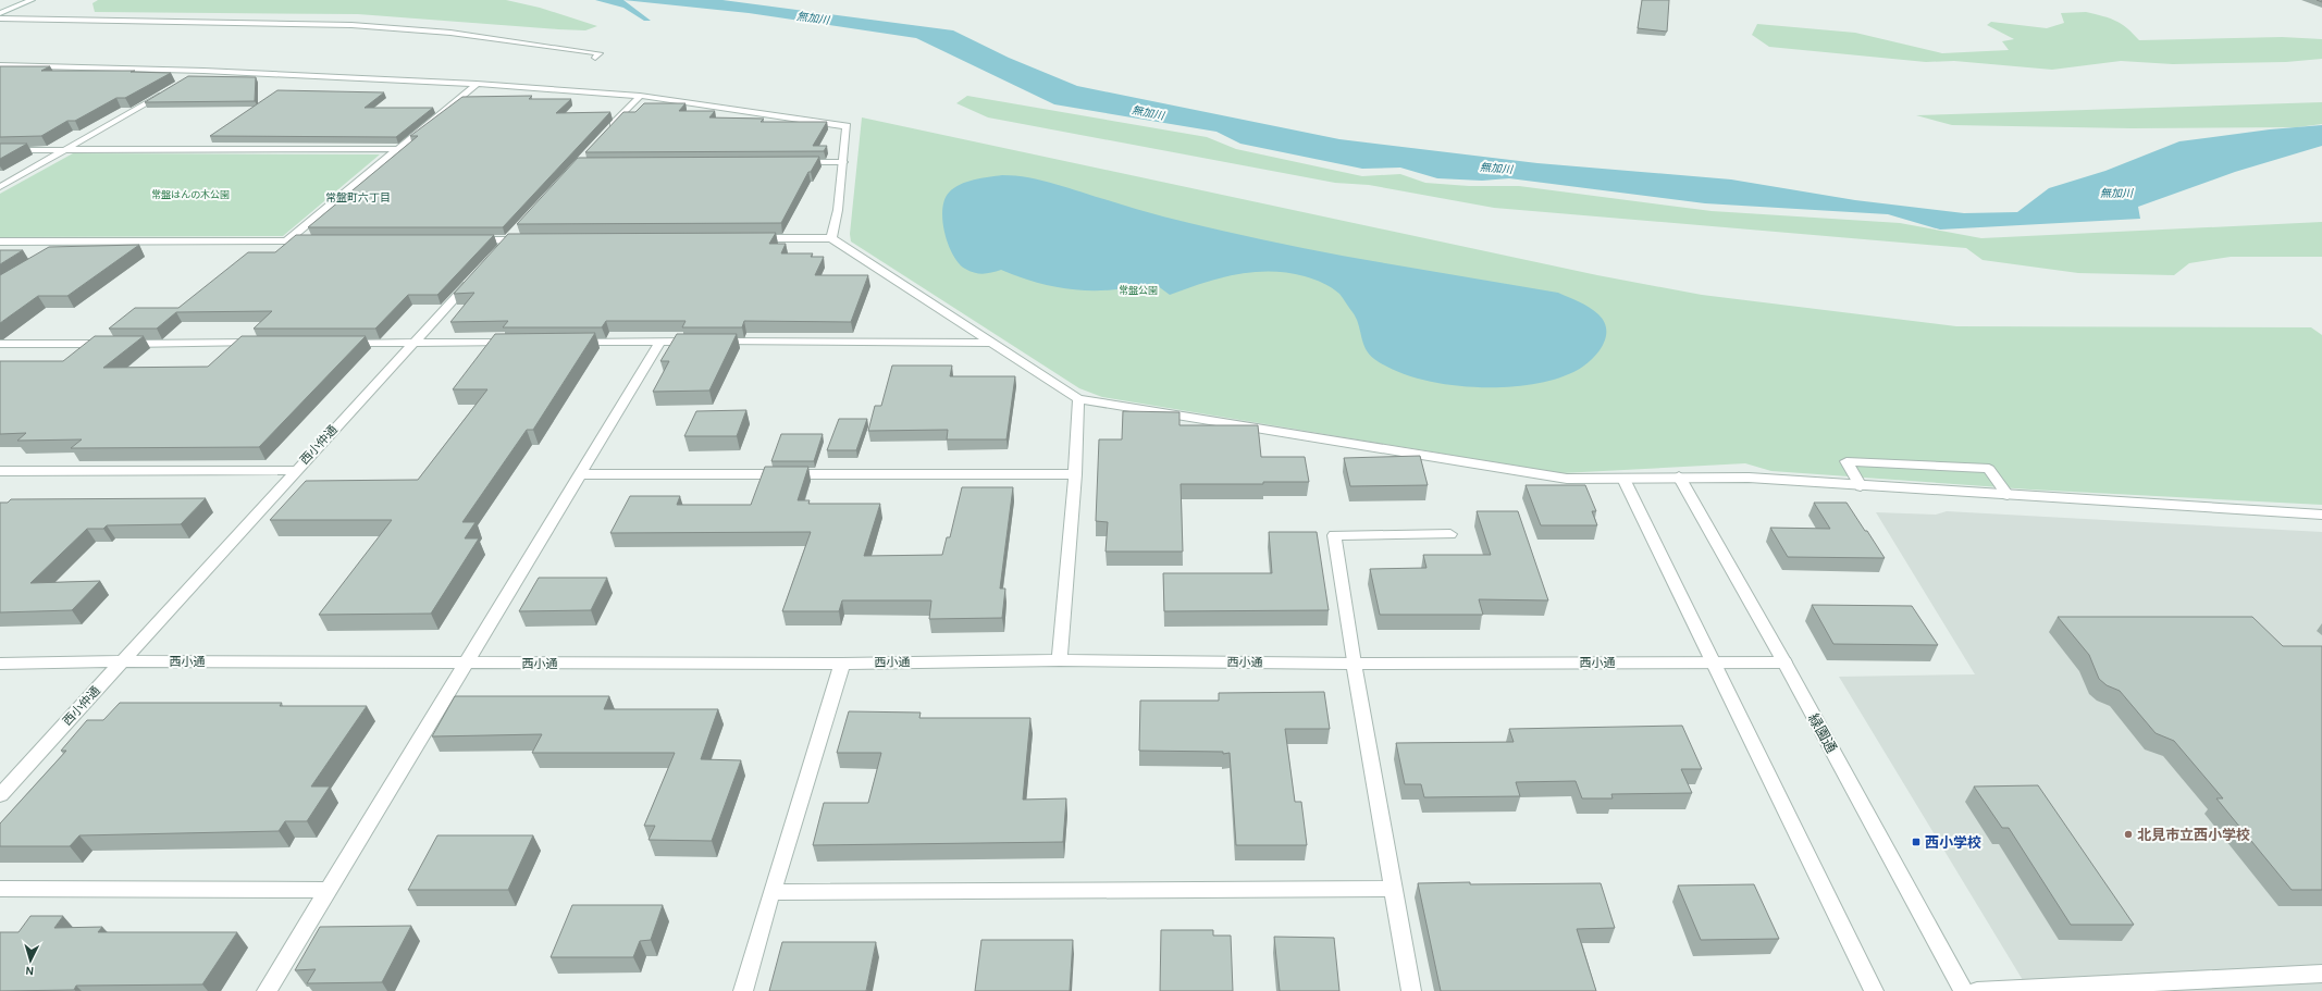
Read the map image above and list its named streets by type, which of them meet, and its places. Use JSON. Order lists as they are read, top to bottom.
{
  "streets": {
    "street": ["西小仲通", "西小通", "緑園通"]
  },
  "crossings": [
    ["西小仲通", "西小通"],
    ["西小通", "緑園通"]
  ],
  "districts": ["常盤町六丁目"],
  "water": ["無加川"],
  "parks": ["常盤はんの木公園", "常盤公園"],
  "places": {
    "other": ["北見市立西小学校"],
    "transit": ["西小学校"]
  },
  "north": "bottom"
}
